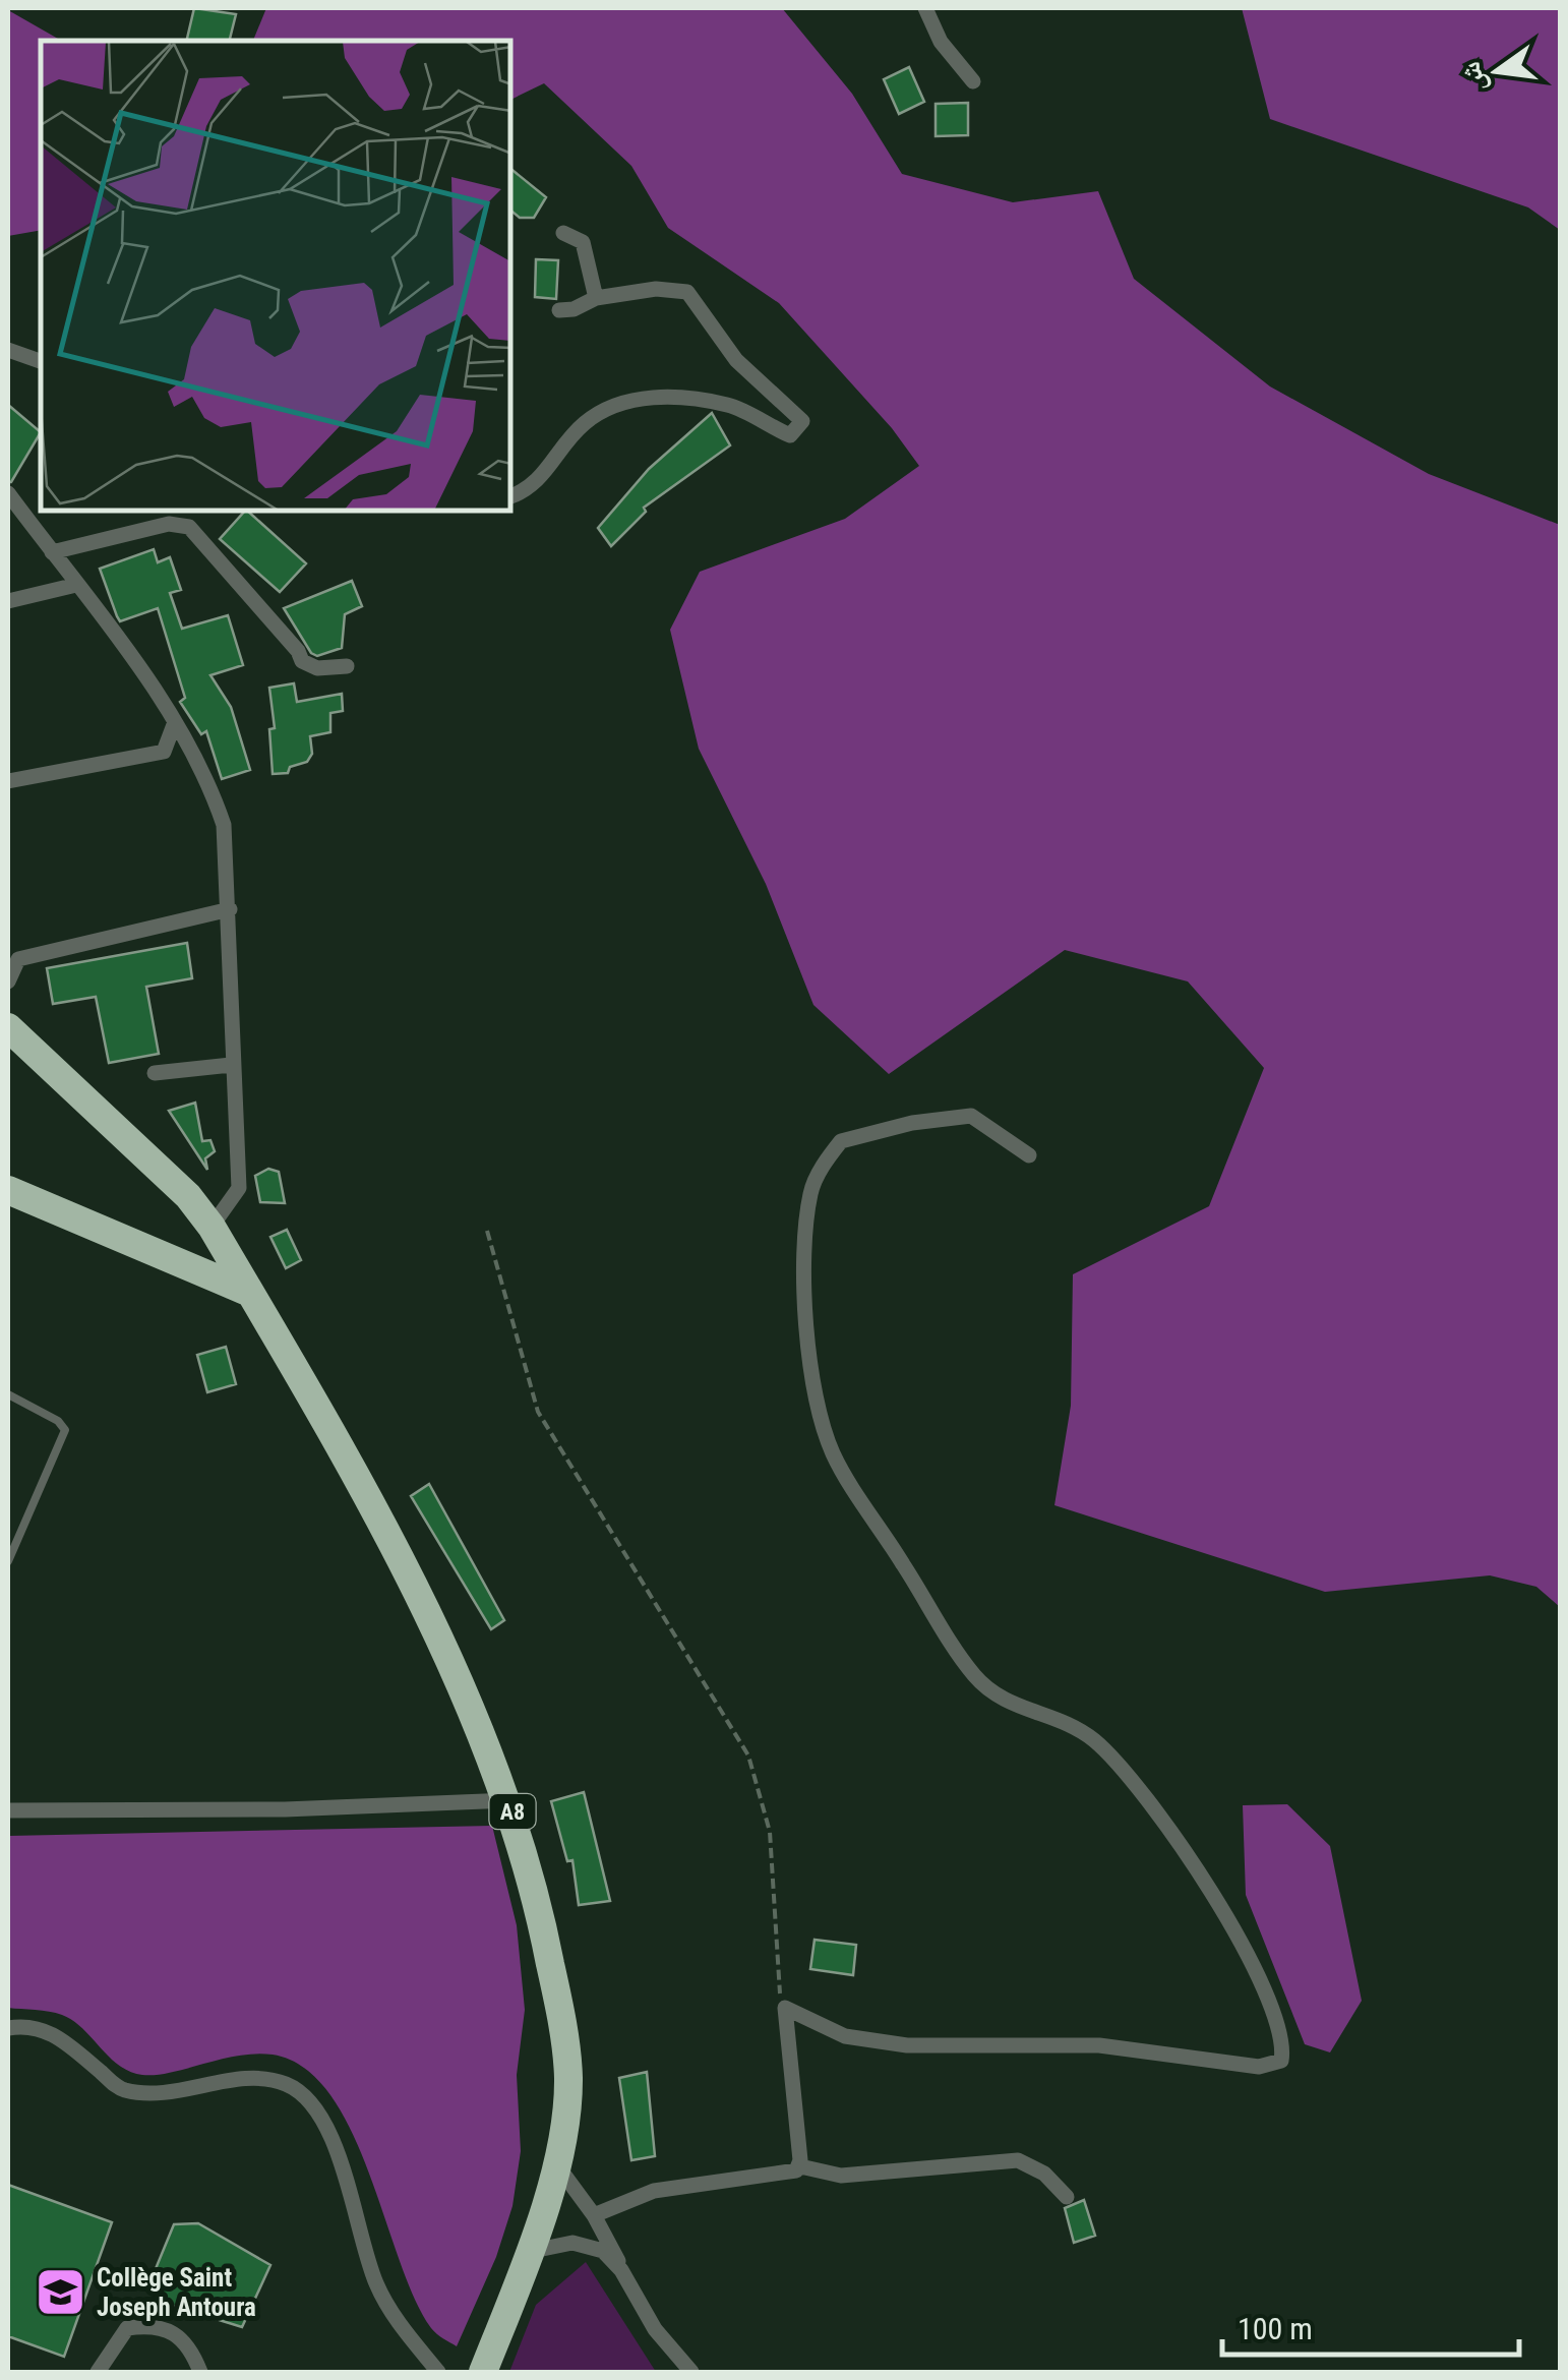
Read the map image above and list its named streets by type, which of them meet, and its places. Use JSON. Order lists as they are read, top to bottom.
{
  "streets": {
    "highway": ["A8"]
  },
  "places": {
    "school or university": ["Collège Saint Joseph Antoura"]
  },
  "scale_bar": "100 m",
  "north": "left"
}
